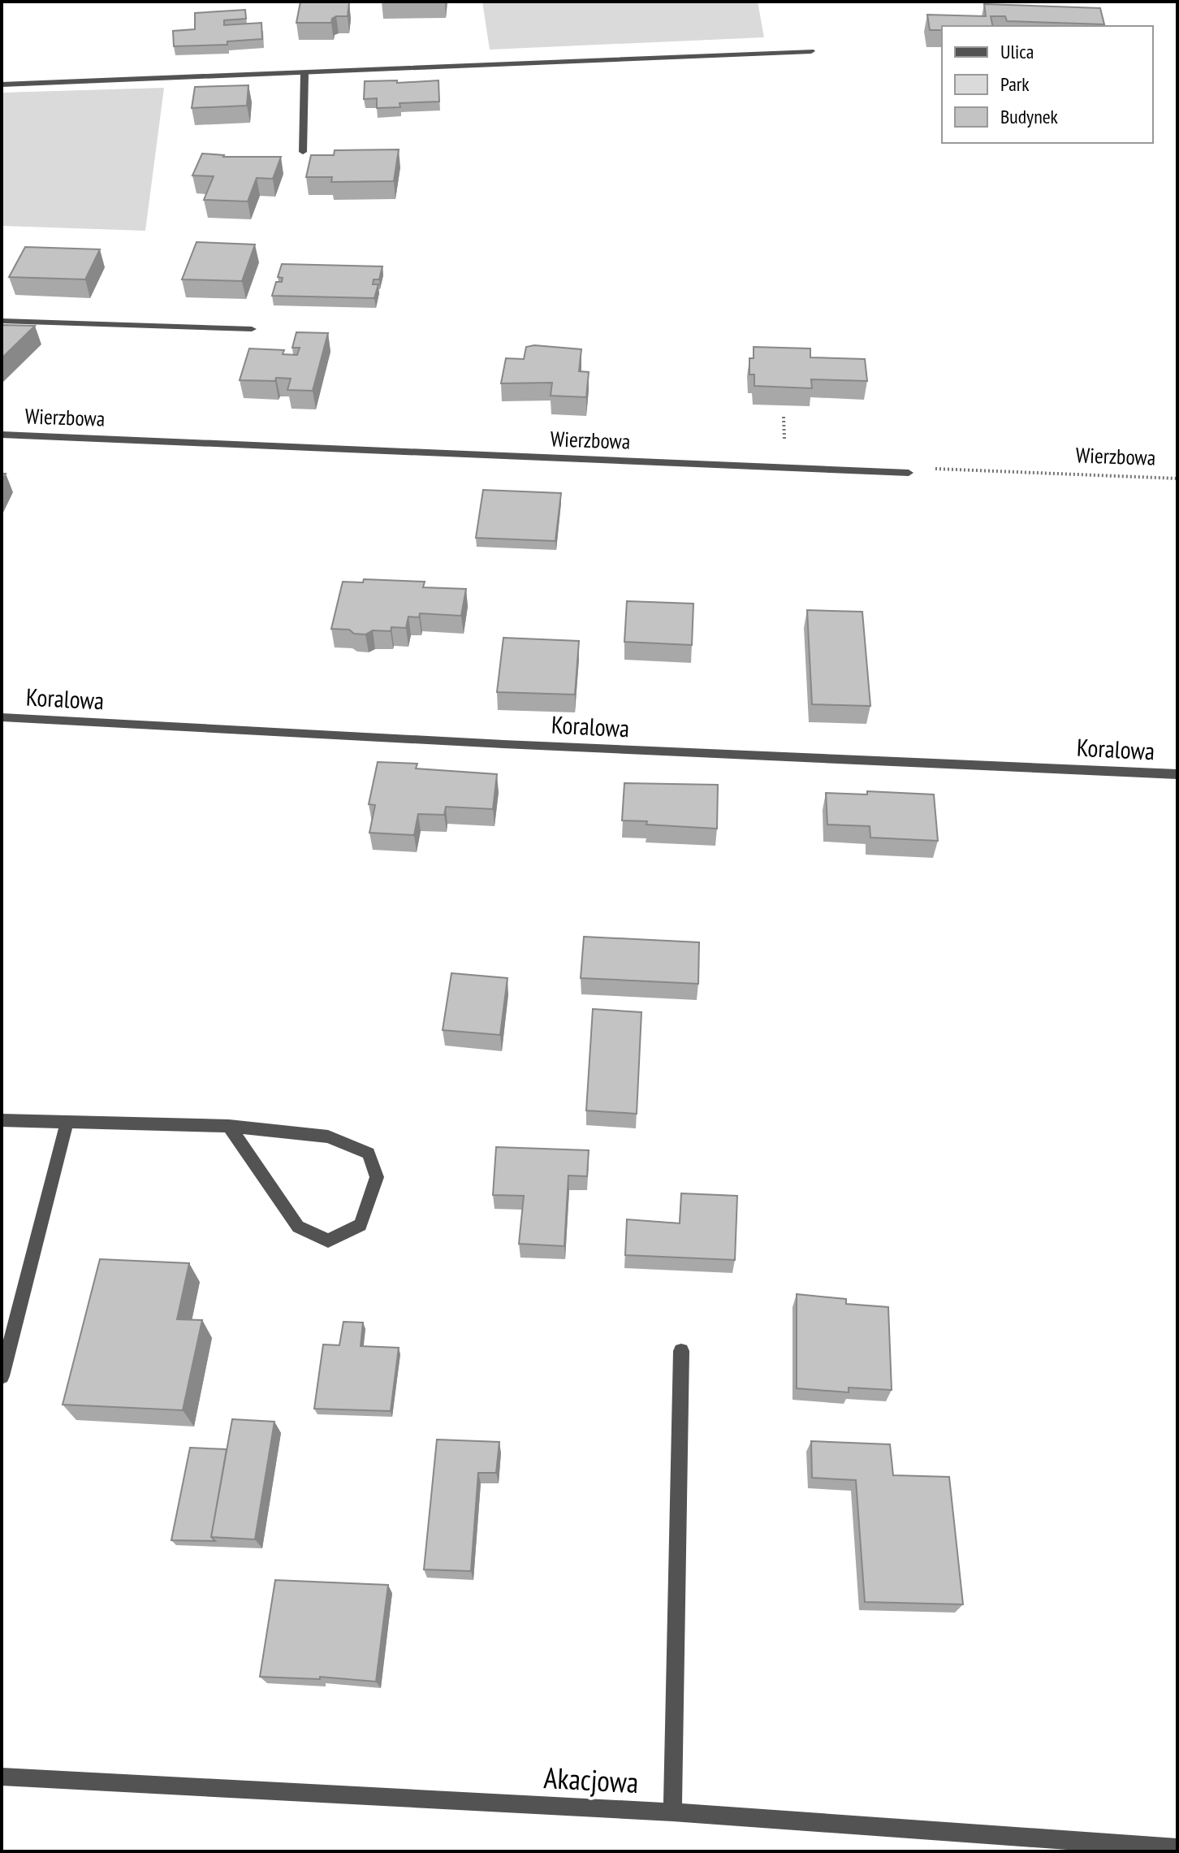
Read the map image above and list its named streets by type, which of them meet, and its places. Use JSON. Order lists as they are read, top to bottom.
{
  "streets": {
    "street": ["Wierzbowa", "Koralowa", "Akacjowa"]
  },
  "legend": ["Ulica", "Park", "Budynek"]
}
